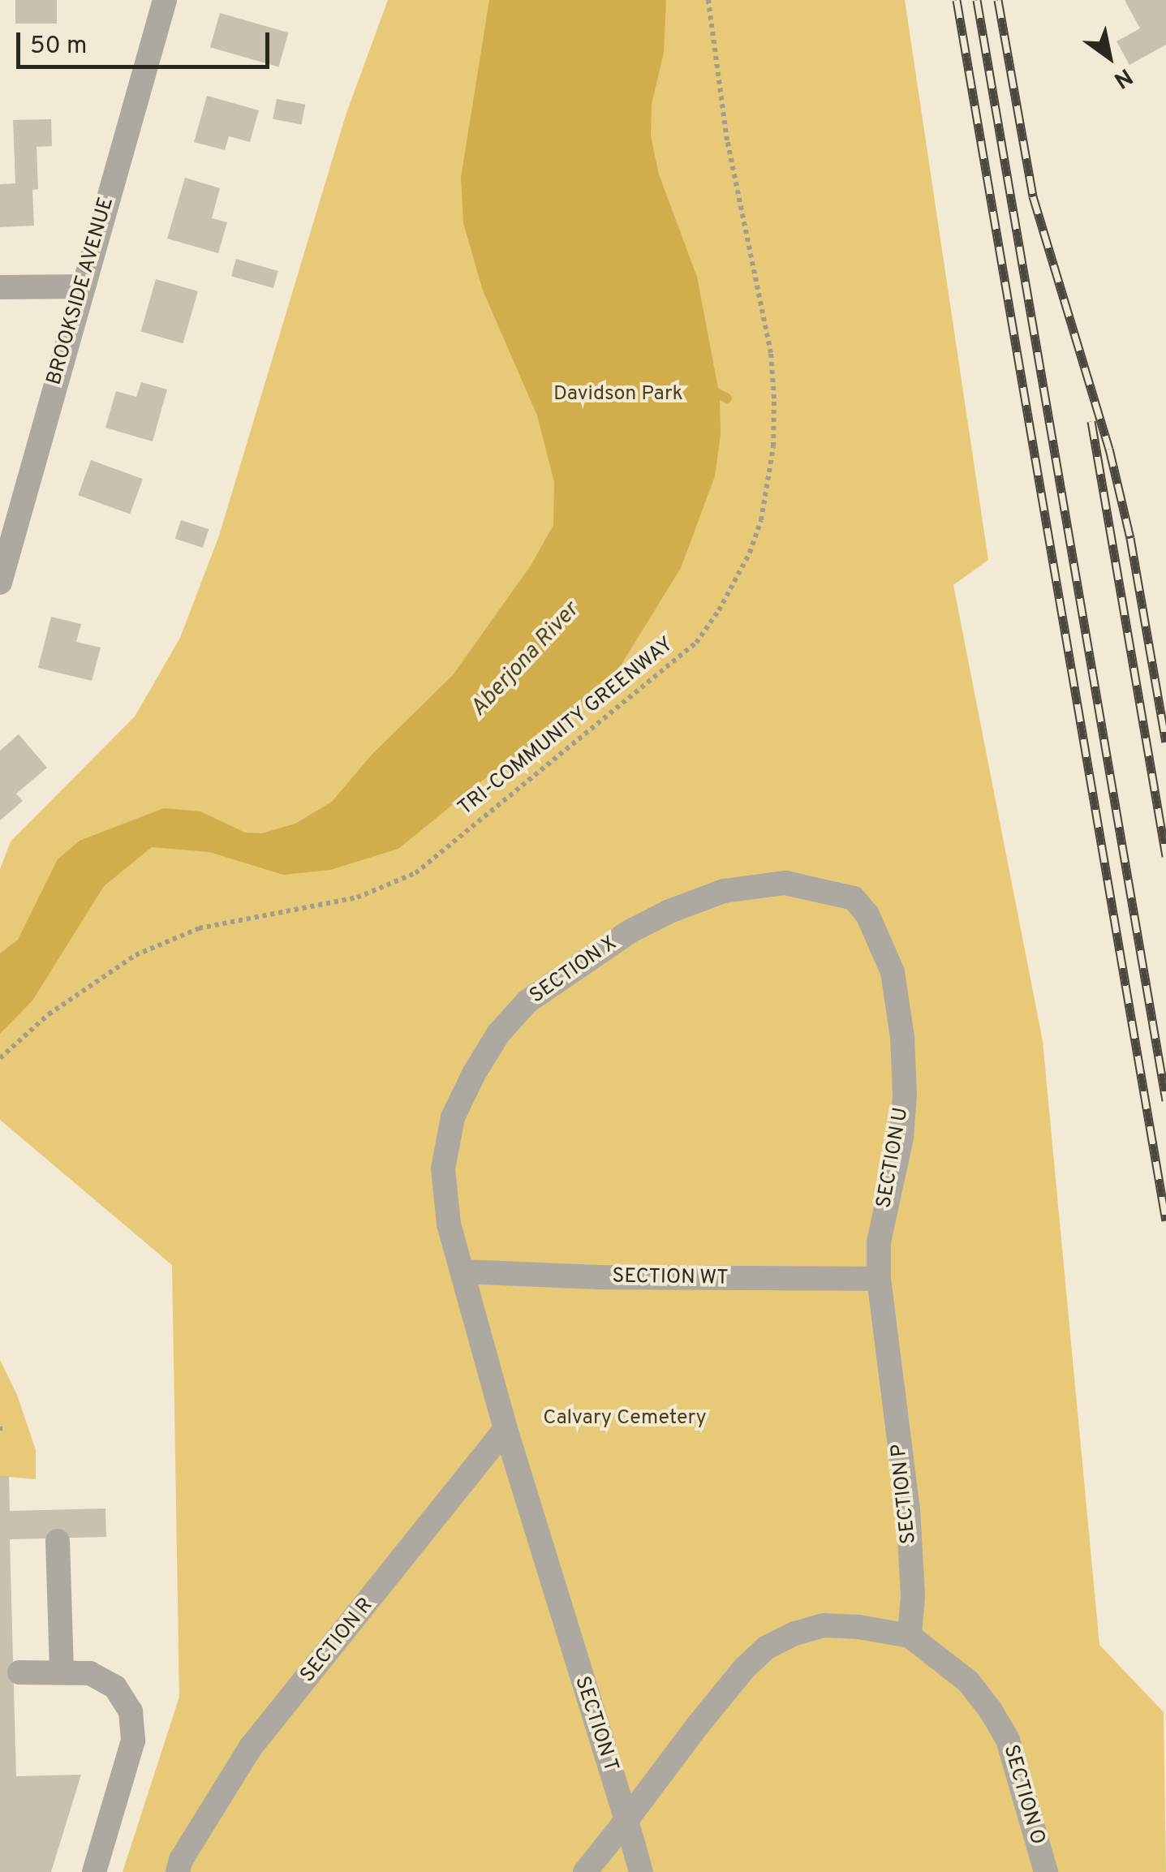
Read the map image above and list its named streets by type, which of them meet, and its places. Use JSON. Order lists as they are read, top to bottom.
{
  "streets": {
    "street": [
      "BROOKSIDE AVENUE",
      "SECTION X",
      "SECTION U",
      "SECTION WT",
      "SECTION P",
      "SECTION R",
      "SECTION T",
      "SECTION O"
    ],
    "path": ["TRI-COMMUNITY GREENWAY"]
  },
  "crossings": [
    ["SECTION X", "SECTION U"],
    ["SECTION X", "SECTION WT"],
    ["SECTION X", "SECTION T"],
    ["SECTION U", "SECTION WT"],
    ["SECTION U", "SECTION P"],
    ["SECTION WT", "SECTION P"],
    ["SECTION WT", "SECTION T"],
    ["SECTION P", "SECTION O"],
    ["SECTION R", "SECTION T"]
  ],
  "water": ["Aberjona River"],
  "parks": ["Davidson Park", "Calvary Cemetery"],
  "scale_bar": "50 m",
  "north": "bottom right"
}
